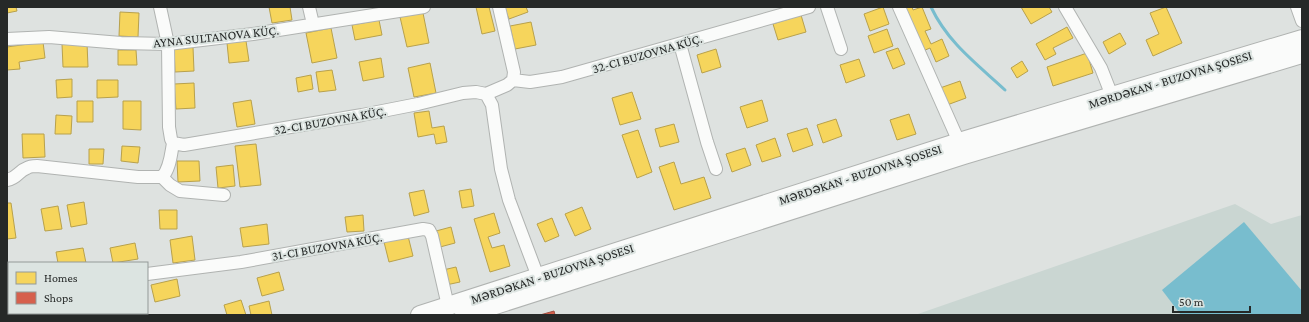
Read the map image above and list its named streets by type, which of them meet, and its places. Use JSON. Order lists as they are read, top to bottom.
{
  "streets": {
    "main road": ["MƏRDƏKAN - BUZOVNA ŞOSESI"],
    "street": ["AYNA SULTANOVA KÜÇ.", "32-CI BUZOVNA KÜÇ.", "31-CI BUZOVNA KÜÇ."]
  },
  "crossings": [
    ["MƏRDƏKAN - BUZOVNA ŞOSESI", "31-CI BUZOVNA KÜÇ."]
  ],
  "legend": ["Homes", "Shops"],
  "scale_bar": "50 m"
}
